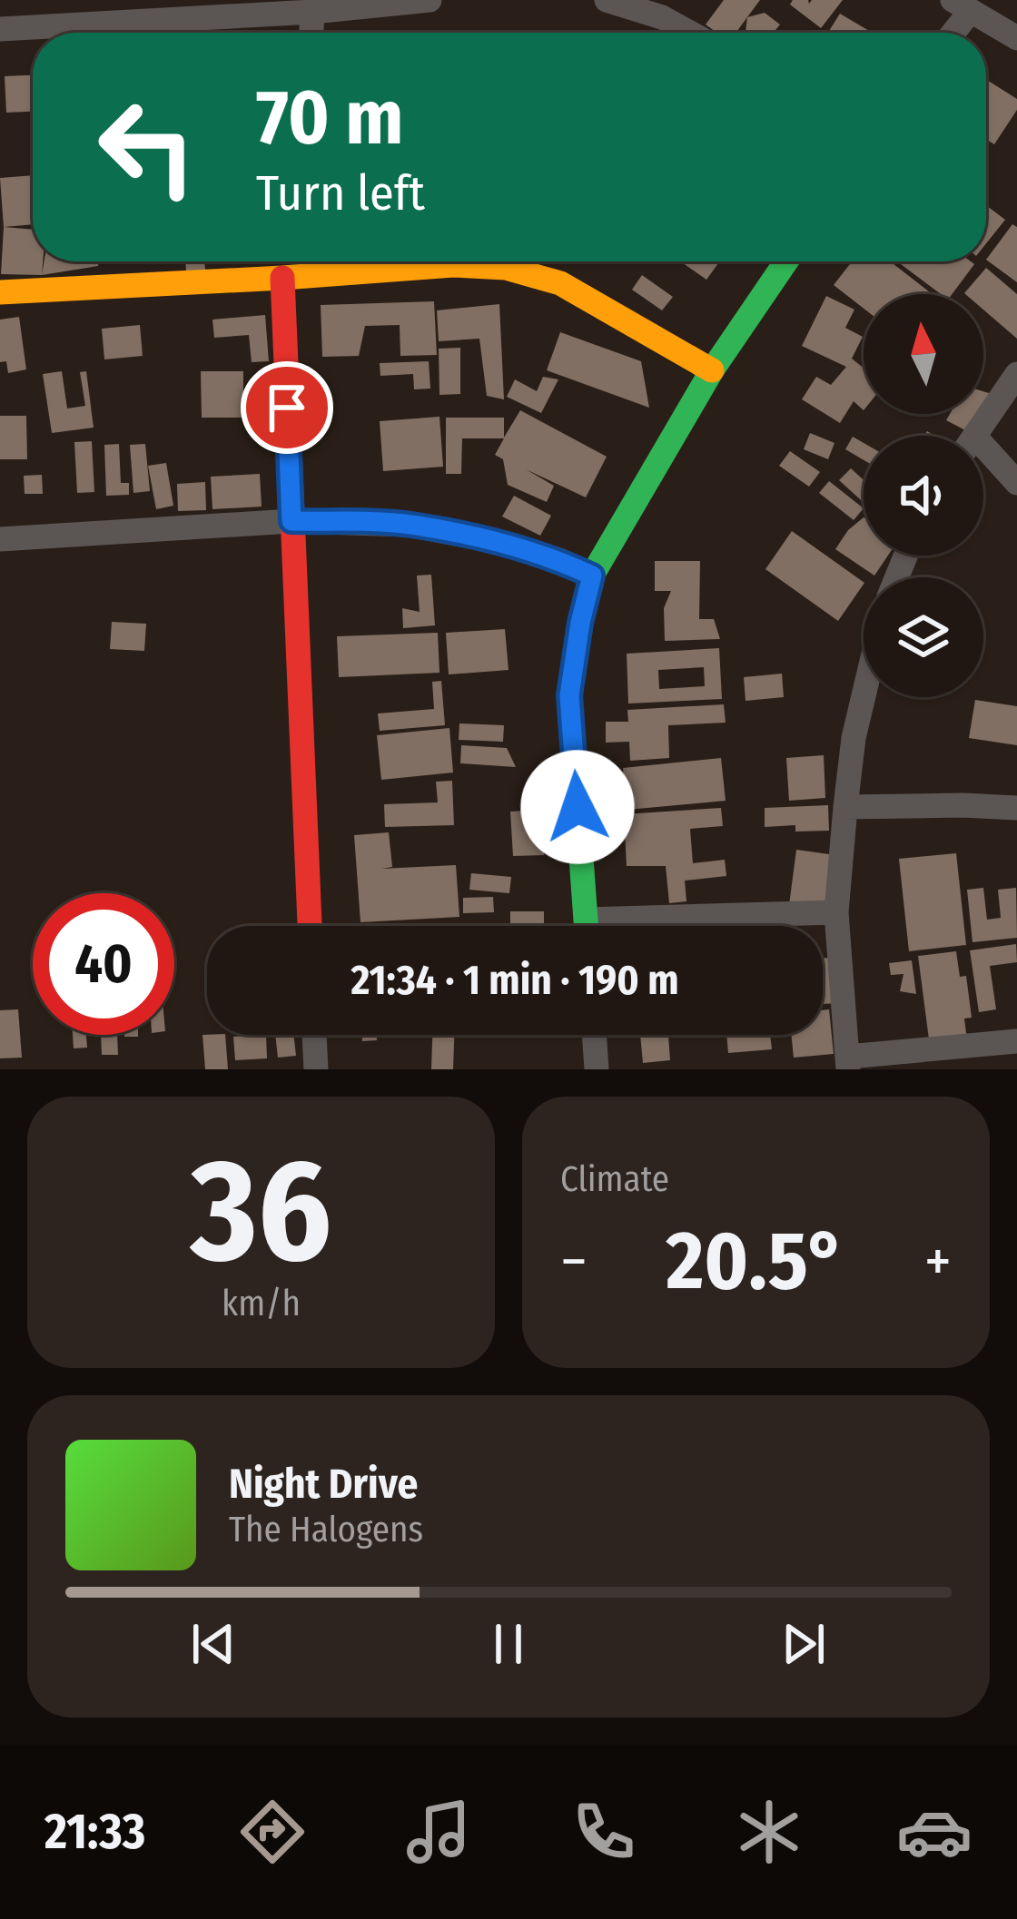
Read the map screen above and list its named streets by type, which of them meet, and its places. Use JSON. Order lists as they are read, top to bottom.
{
  "north": "top",
  "page": {
    "turn": ["70 m", "Turn left"],
    "limit": "40",
    "trip": "21:34 · 1 min · 190 m",
    "tile": [
      ["36", "km/h"],
      "Climate"
    ],
    "heat": ["−", "20.5°", "+"],
    "song": ["Night Drive", "The Halogens"],
    "tabs": "21:33"
  }
}
